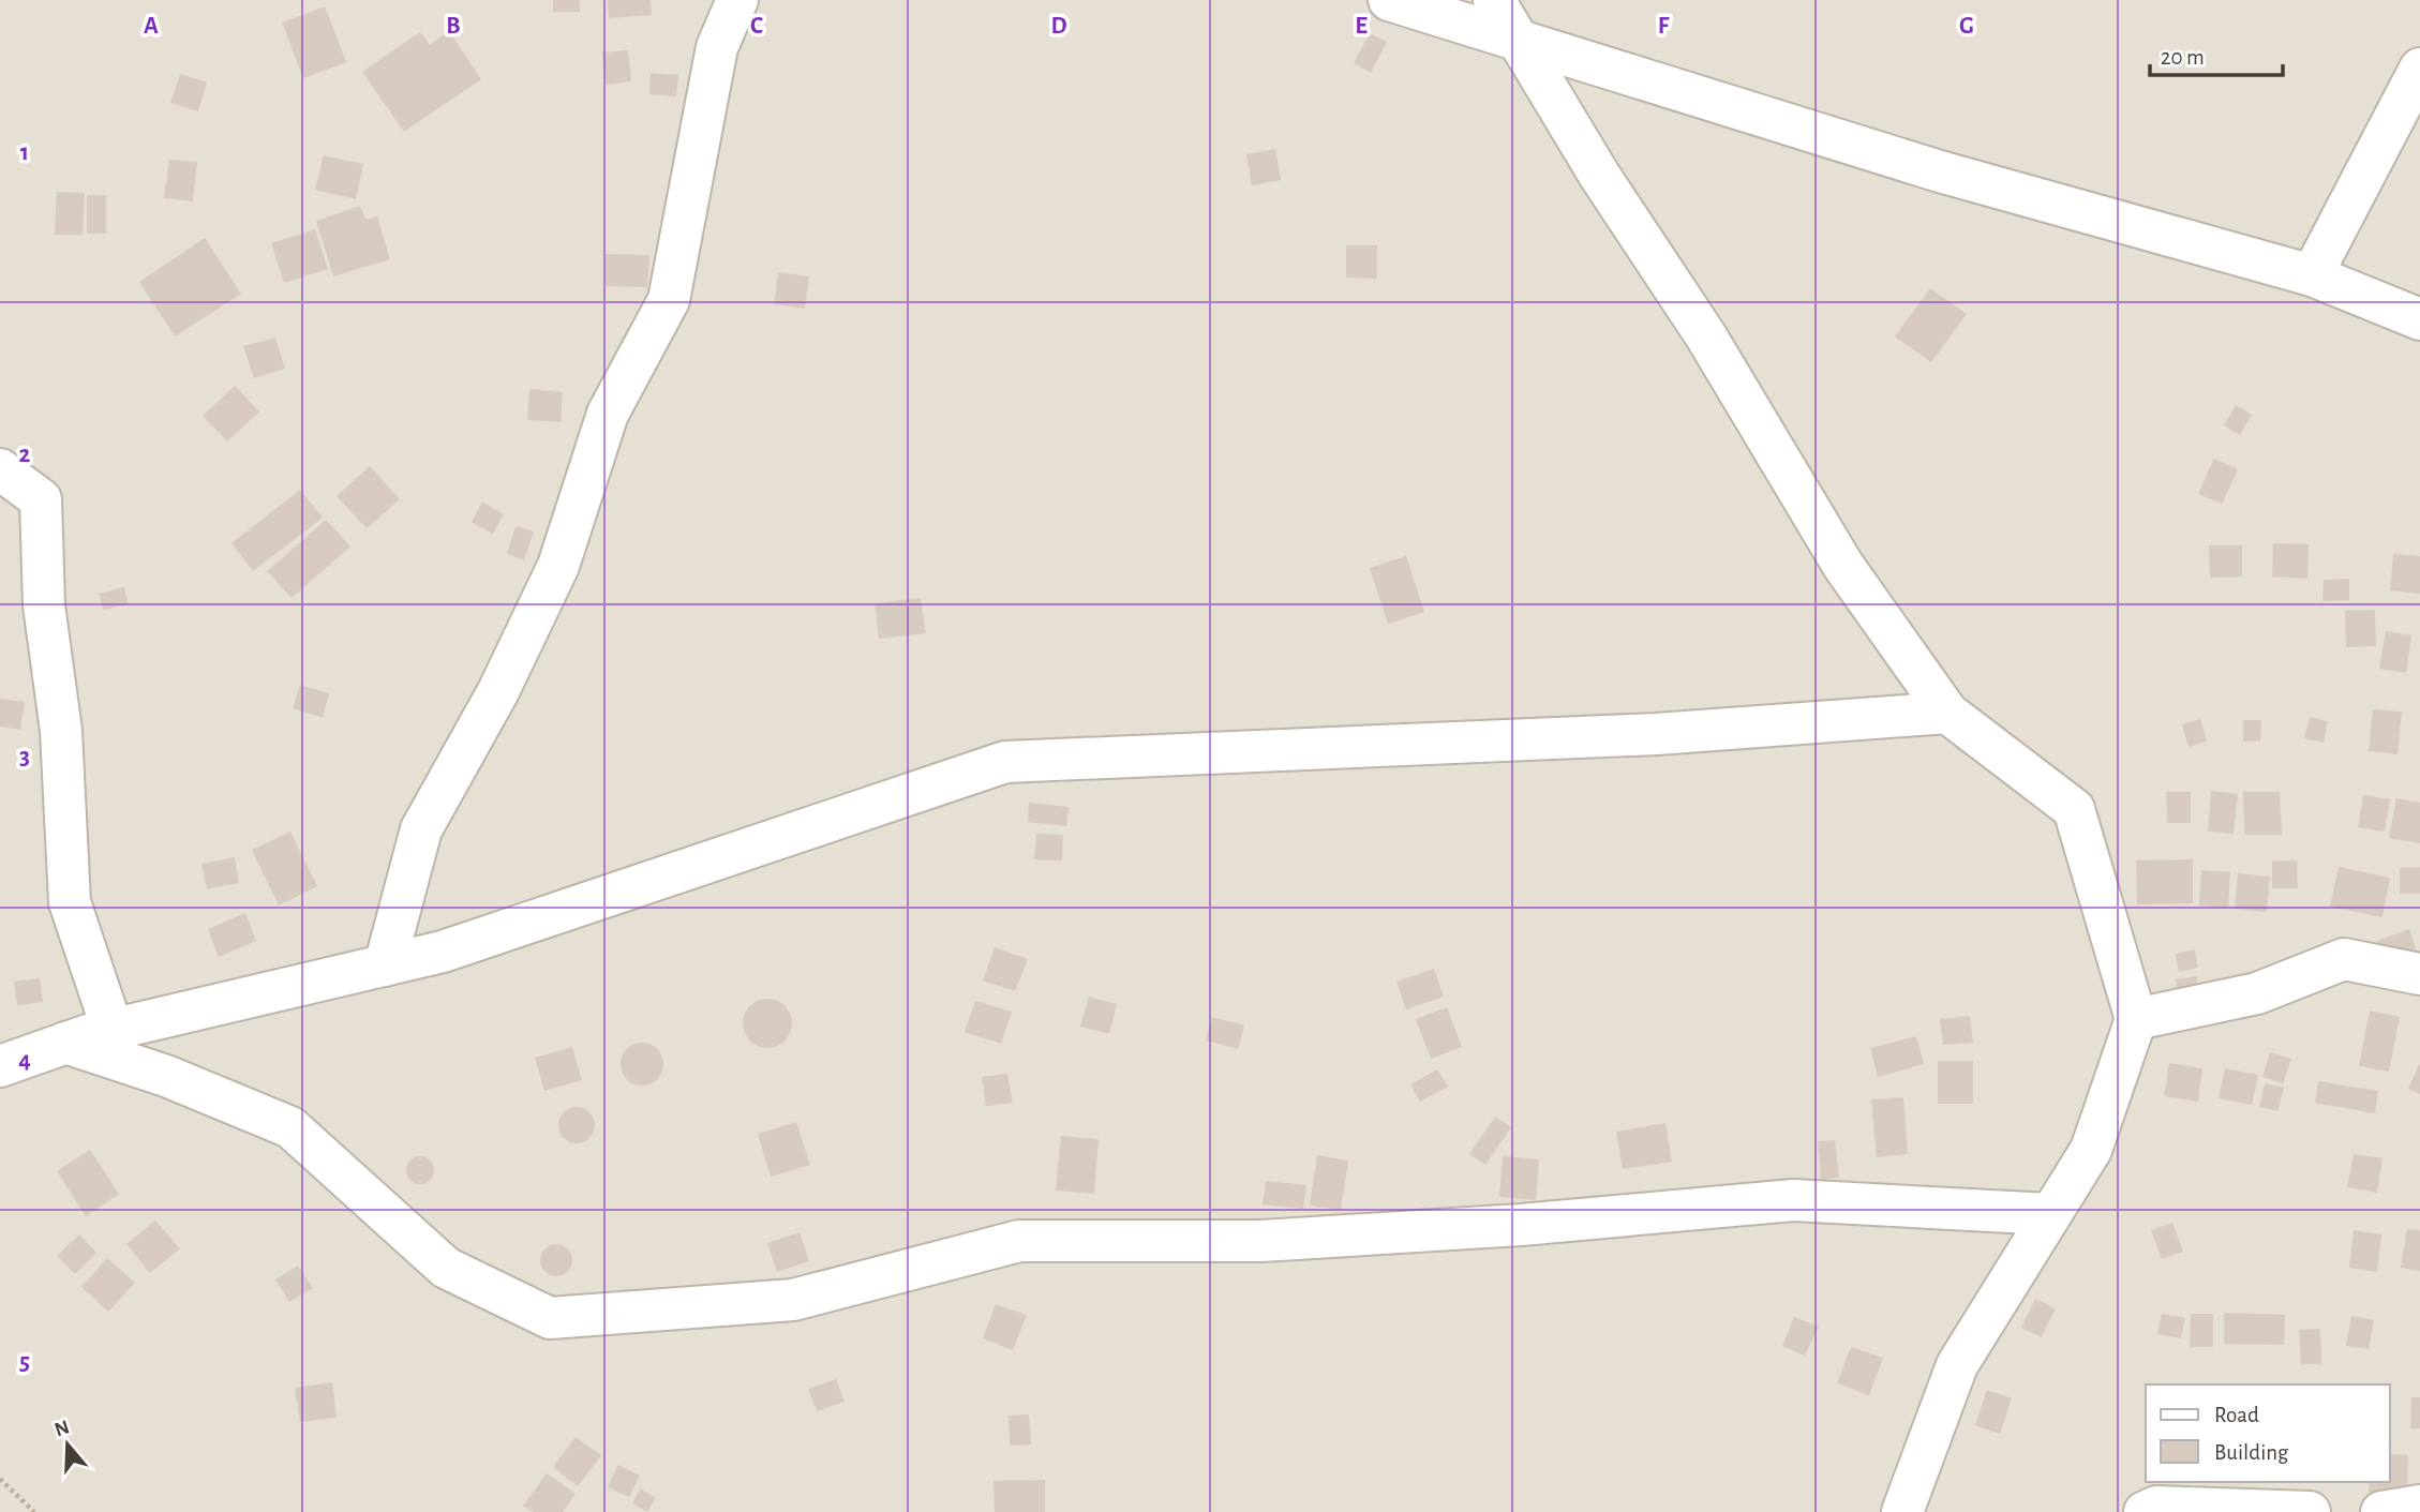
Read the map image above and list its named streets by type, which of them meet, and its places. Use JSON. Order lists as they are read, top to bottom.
{
  "legend": ["Road", "Building"],
  "scale_bar": "20 m",
  "north": "top",
  "grid": {
    "columns": [
      "A",
      "B",
      "C",
      "D",
      "E",
      "F",
      "G"
    ],
    "rows": [
      "1",
      "2",
      "3",
      "4",
      "5"
    ]
  }
}
